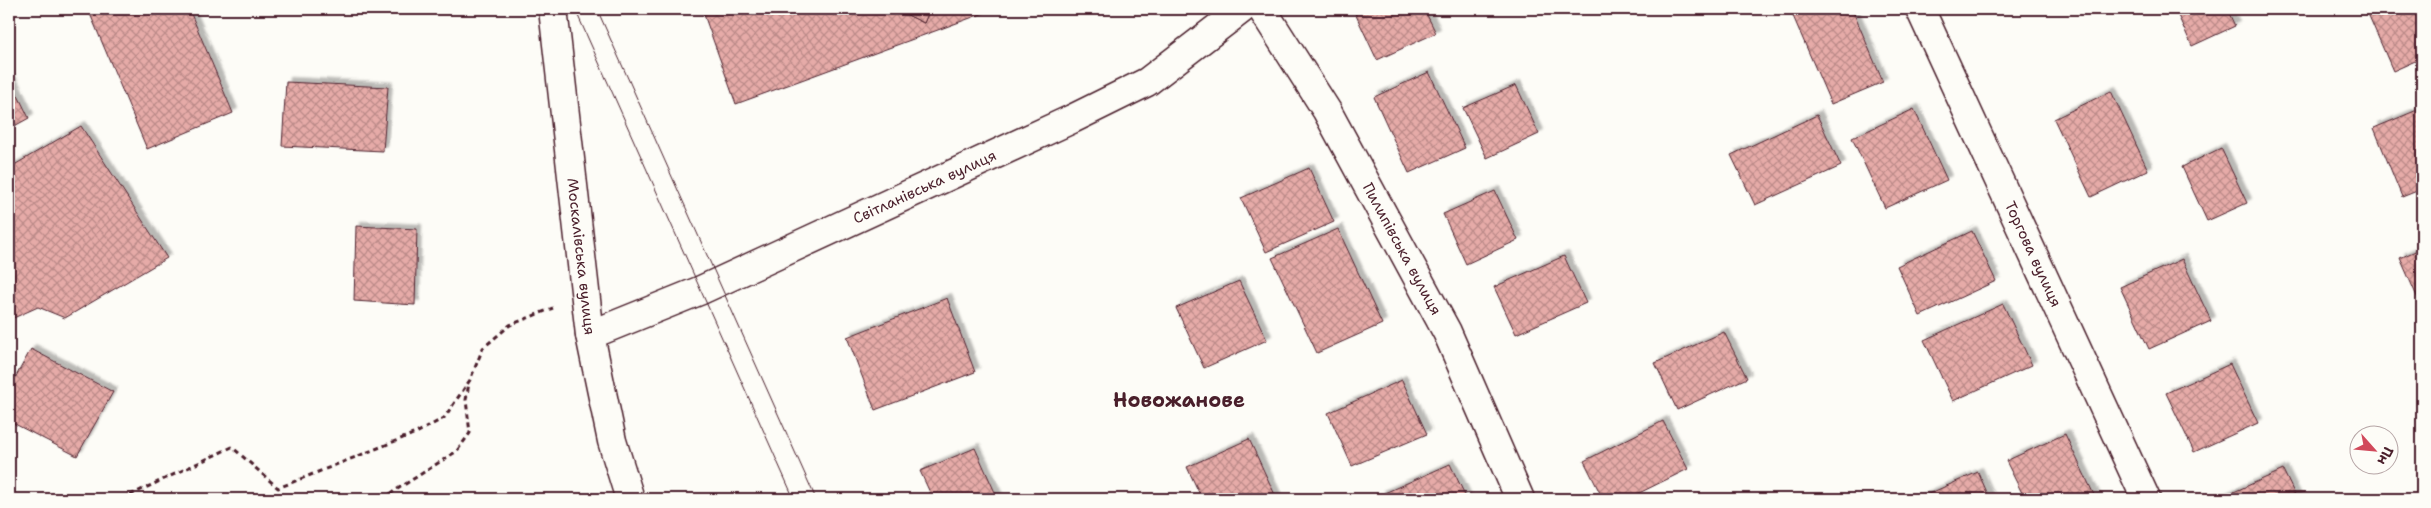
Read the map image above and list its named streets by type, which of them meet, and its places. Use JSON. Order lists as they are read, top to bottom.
{
  "streets": {
    "street": [
      "Світланівська вулиця",
      "Пилипівська вулиця",
      "Торгова вулиця",
      "Москалівська вулиця"
    ]
  },
  "crossings": [
    ["Світланівська вулиця", "Москалівська вулиця"]
  ],
  "districts": ["Новожанове"],
  "north": "bottom right"
}
